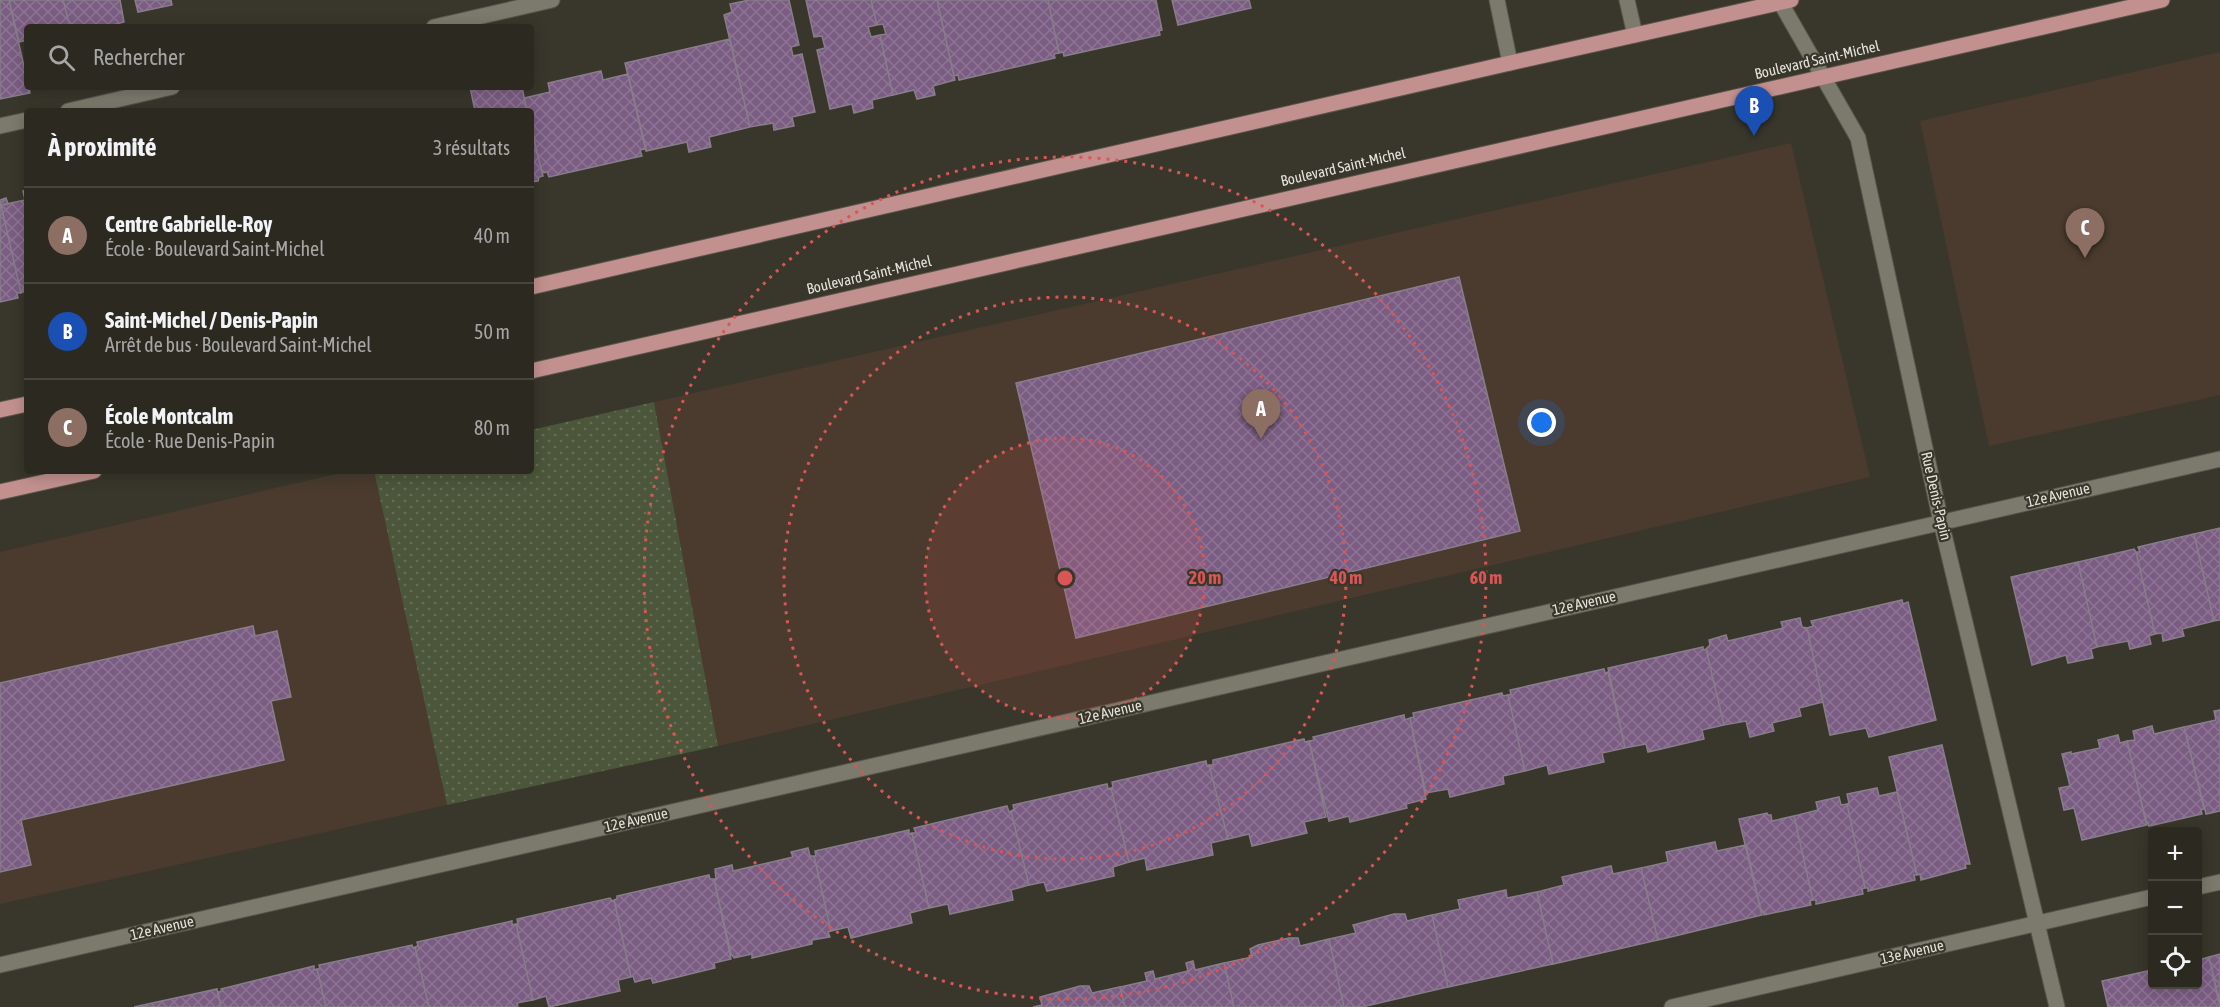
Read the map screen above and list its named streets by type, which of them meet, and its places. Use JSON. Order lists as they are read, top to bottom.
{
  "streets": {
    "main road": ["Boulevard Saint-Michel"],
    "street": ["12e Avenue", "Rue Denis-Papin", "13e Avenue"]
  },
  "crossings": [
    ["Boulevard Saint-Michel", "Rue Denis-Papin"],
    ["12e Avenue", "Rue Denis-Papin"],
    ["Rue Denis-Papin", "13e Avenue"]
  ],
  "page": {
    "search": "Rechercher",
    "pins": ["B", "C", "A"],
    "heading": ["À proximité", "3 résultats"],
    "list": [
      {
        "mark": "A",
        "name": "Centre Gabrielle-Roy",
        "note": "École · Boulevard Saint-Michel",
        "value": "40 m"
      },
      {
        "mark": "B",
        "name": "Saint-Michel / Denis-Papin",
        "note": "Arrêt de bus · Boulevard Saint-Michel",
        "value": "50 m"
      },
      {
        "mark": "C",
        "name": "École Montcalm",
        "note": "École · Rue Denis-Papin",
        "value": "80 m"
      }
    ],
    "map_buttons": ["+", "−"]
  },
  "rings": ["20 m", "40 m", "60 m"]
}
